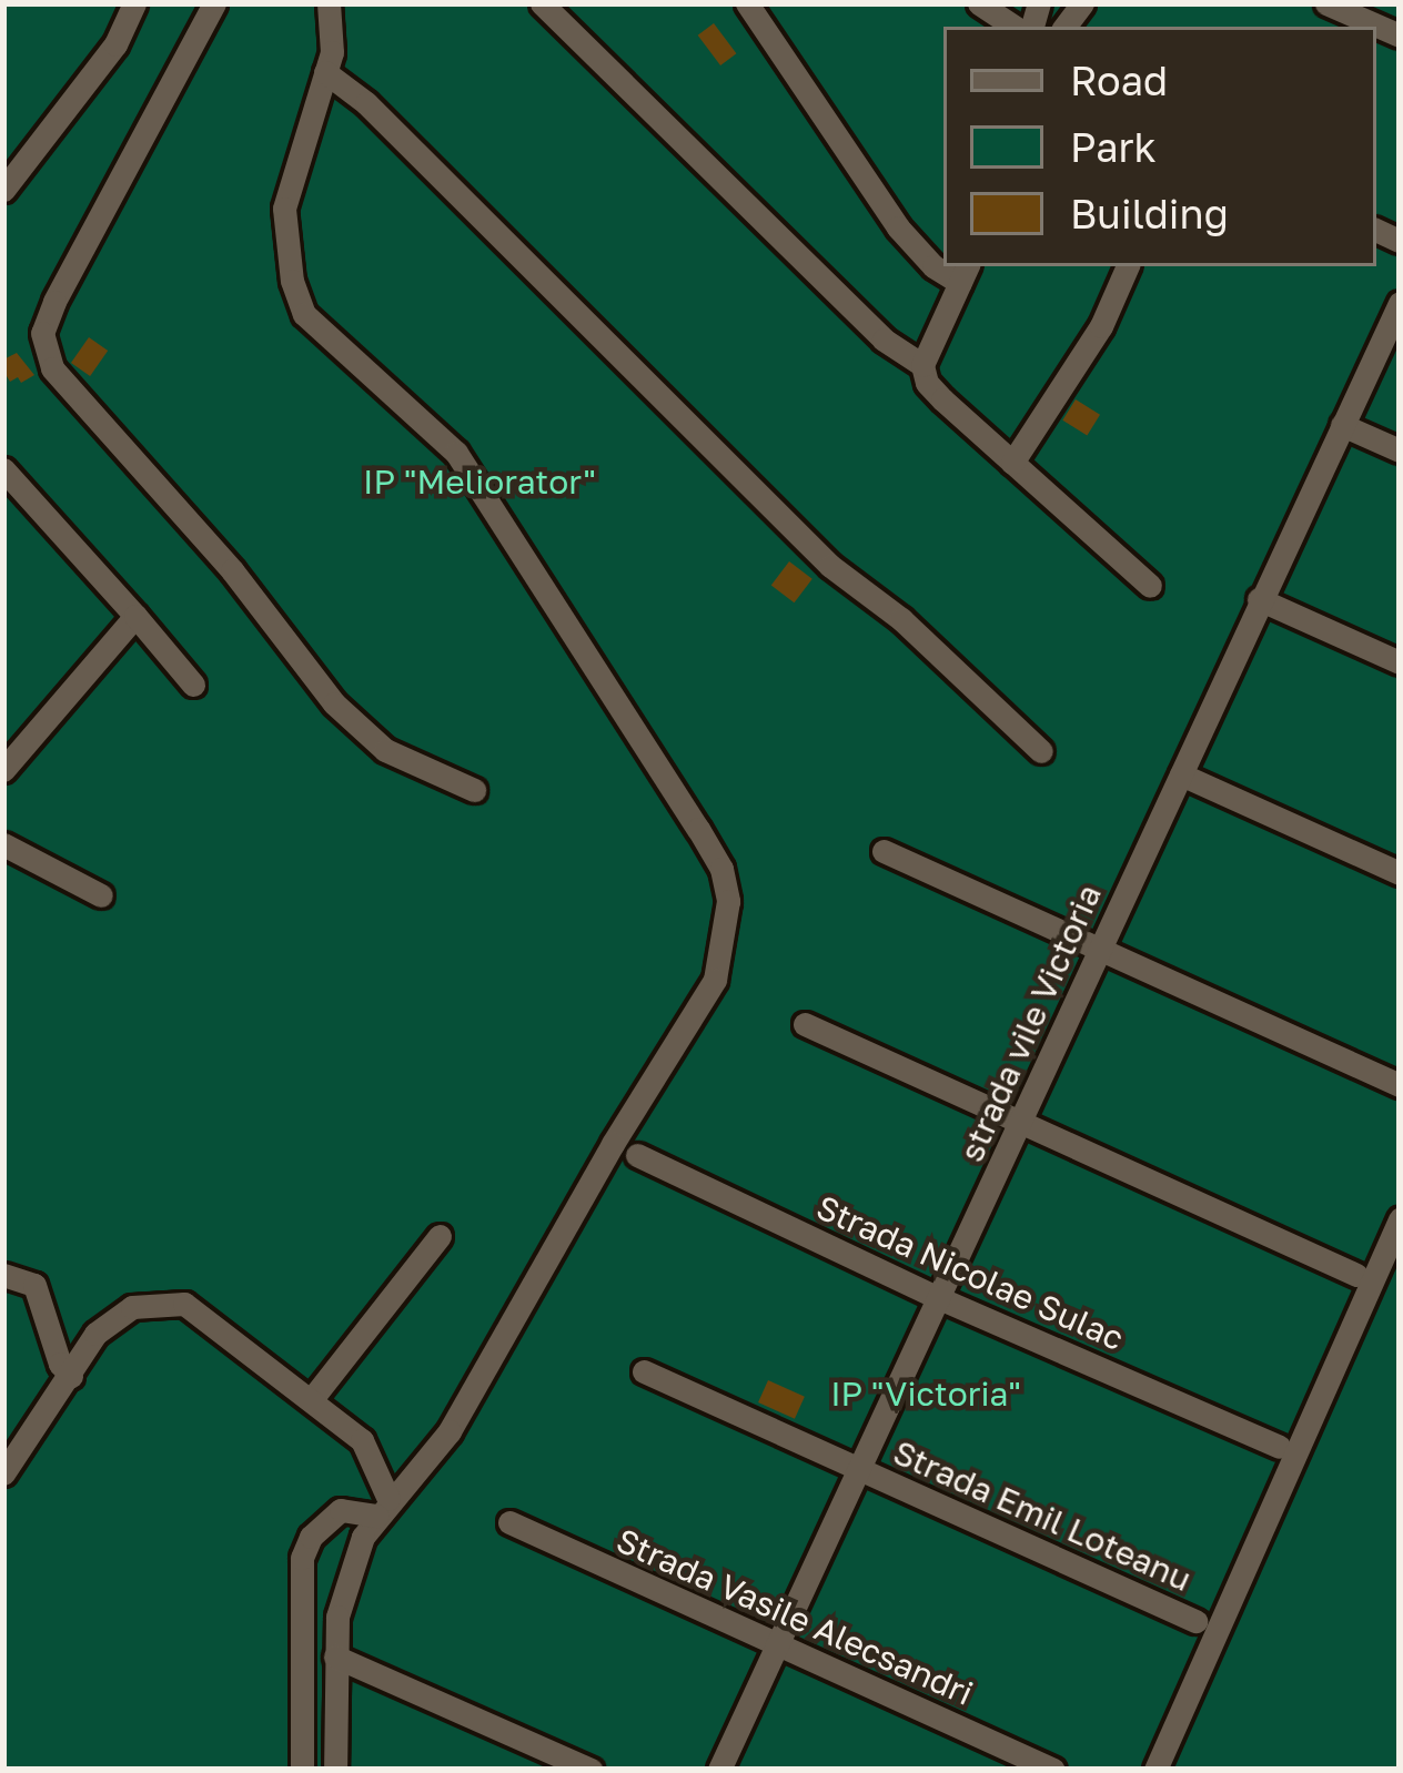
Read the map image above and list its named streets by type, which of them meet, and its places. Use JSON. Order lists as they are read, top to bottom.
{
  "streets": {
    "street": [
      "strada vile Victoria",
      "Strada Nicolae Sulac",
      "Strada Emil Loteanu",
      "Strada Vasile Alecsandri"
    ]
  },
  "crossings": [
    ["strada vile Victoria", "Strada Nicolae Sulac"],
    ["strada vile Victoria", "Strada Emil Loteanu"],
    ["strada vile Victoria", "Strada Vasile Alecsandri"]
  ],
  "parks": ["IP \"Meliorator\"", "IP \"Victoria\""],
  "legend": ["Road", "Park", "Building"]
}
